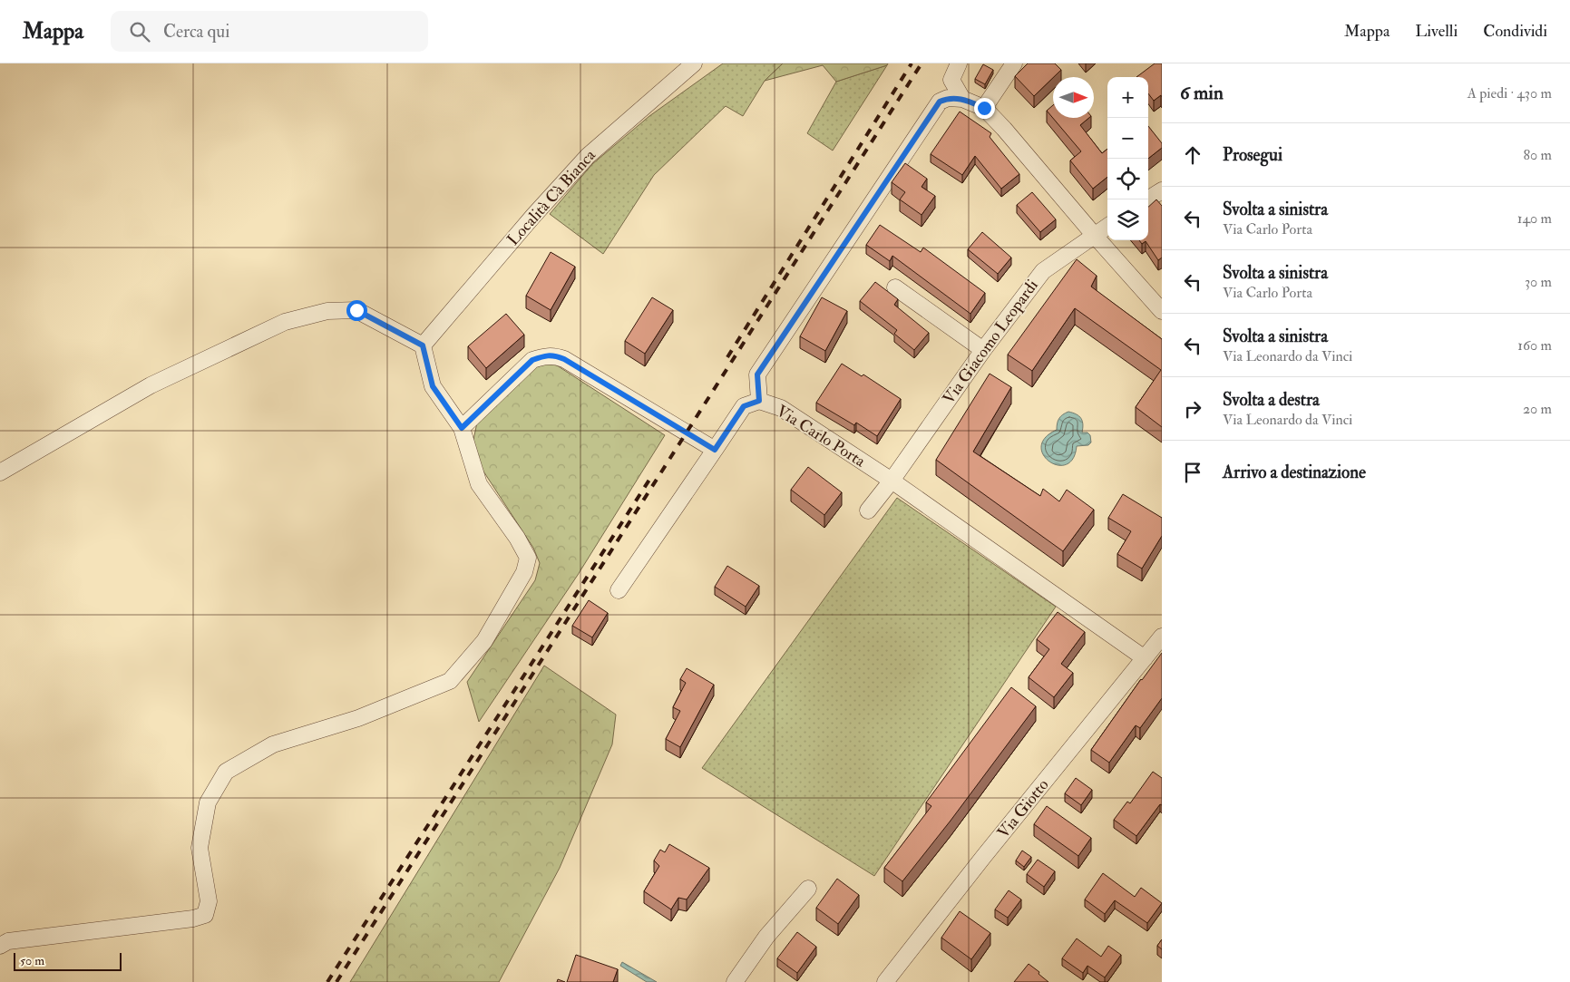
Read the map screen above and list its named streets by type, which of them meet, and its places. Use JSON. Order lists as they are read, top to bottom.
{
  "streets": {
    "street": [
      "Località Cà Bianca",
      "Via Giacomo Leopardi",
      "Via Carlo Porta",
      "Via Giotto"
    ]
  },
  "crossings": [
    ["Via Giacomo Leopardi", "Via Carlo Porta"],
    ["Via Carlo Porta", "Via Giotto"]
  ],
  "scale_bar": "50 m",
  "north": "right",
  "page": {
    "header": "Mappa",
    "search": "Cerca qui",
    "nav": ["Mappa", "Livelli", "Condividi"],
    "heading": ["6 min", "A piedi · 430 m"],
    "map_buttons": ["+", "−"],
    "list": [
      ["Prosegui", "80 m"],
      ["Svolta a sinistra", "Via Carlo Porta", "140 m"],
      ["Svolta a sinistra", "Via Carlo Porta", "30 m"],
      ["Svolta a sinistra", "Via Leonardo da Vinci", "160 m"],
      ["Svolta a destra", "Via Leonardo da Vinci", "20 m"],
      "Arrivo a destinazione"
    ],
    "scale": "50 m"
  }
}
